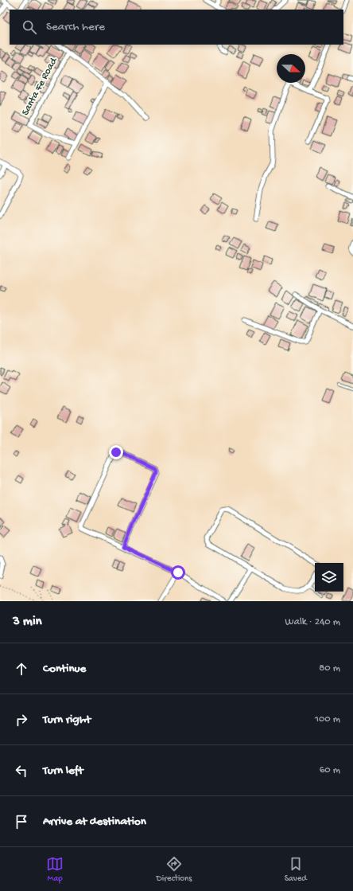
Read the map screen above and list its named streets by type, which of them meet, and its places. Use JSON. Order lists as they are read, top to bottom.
{
  "streets": {
    "street": ["Santa Fe Road"]
  },
  "north": "right",
  "page": {
    "search": "Search here",
    "heading": ["3 min", "Walk · 240 m"],
    "list": [
      ["Continue", "80 m"],
      ["Turn right", "100 m"],
      ["Turn left", "60 m"],
      "Arrive at destination"
    ],
    "nav": ["Map", "Directions", "Saved"]
  }
}
